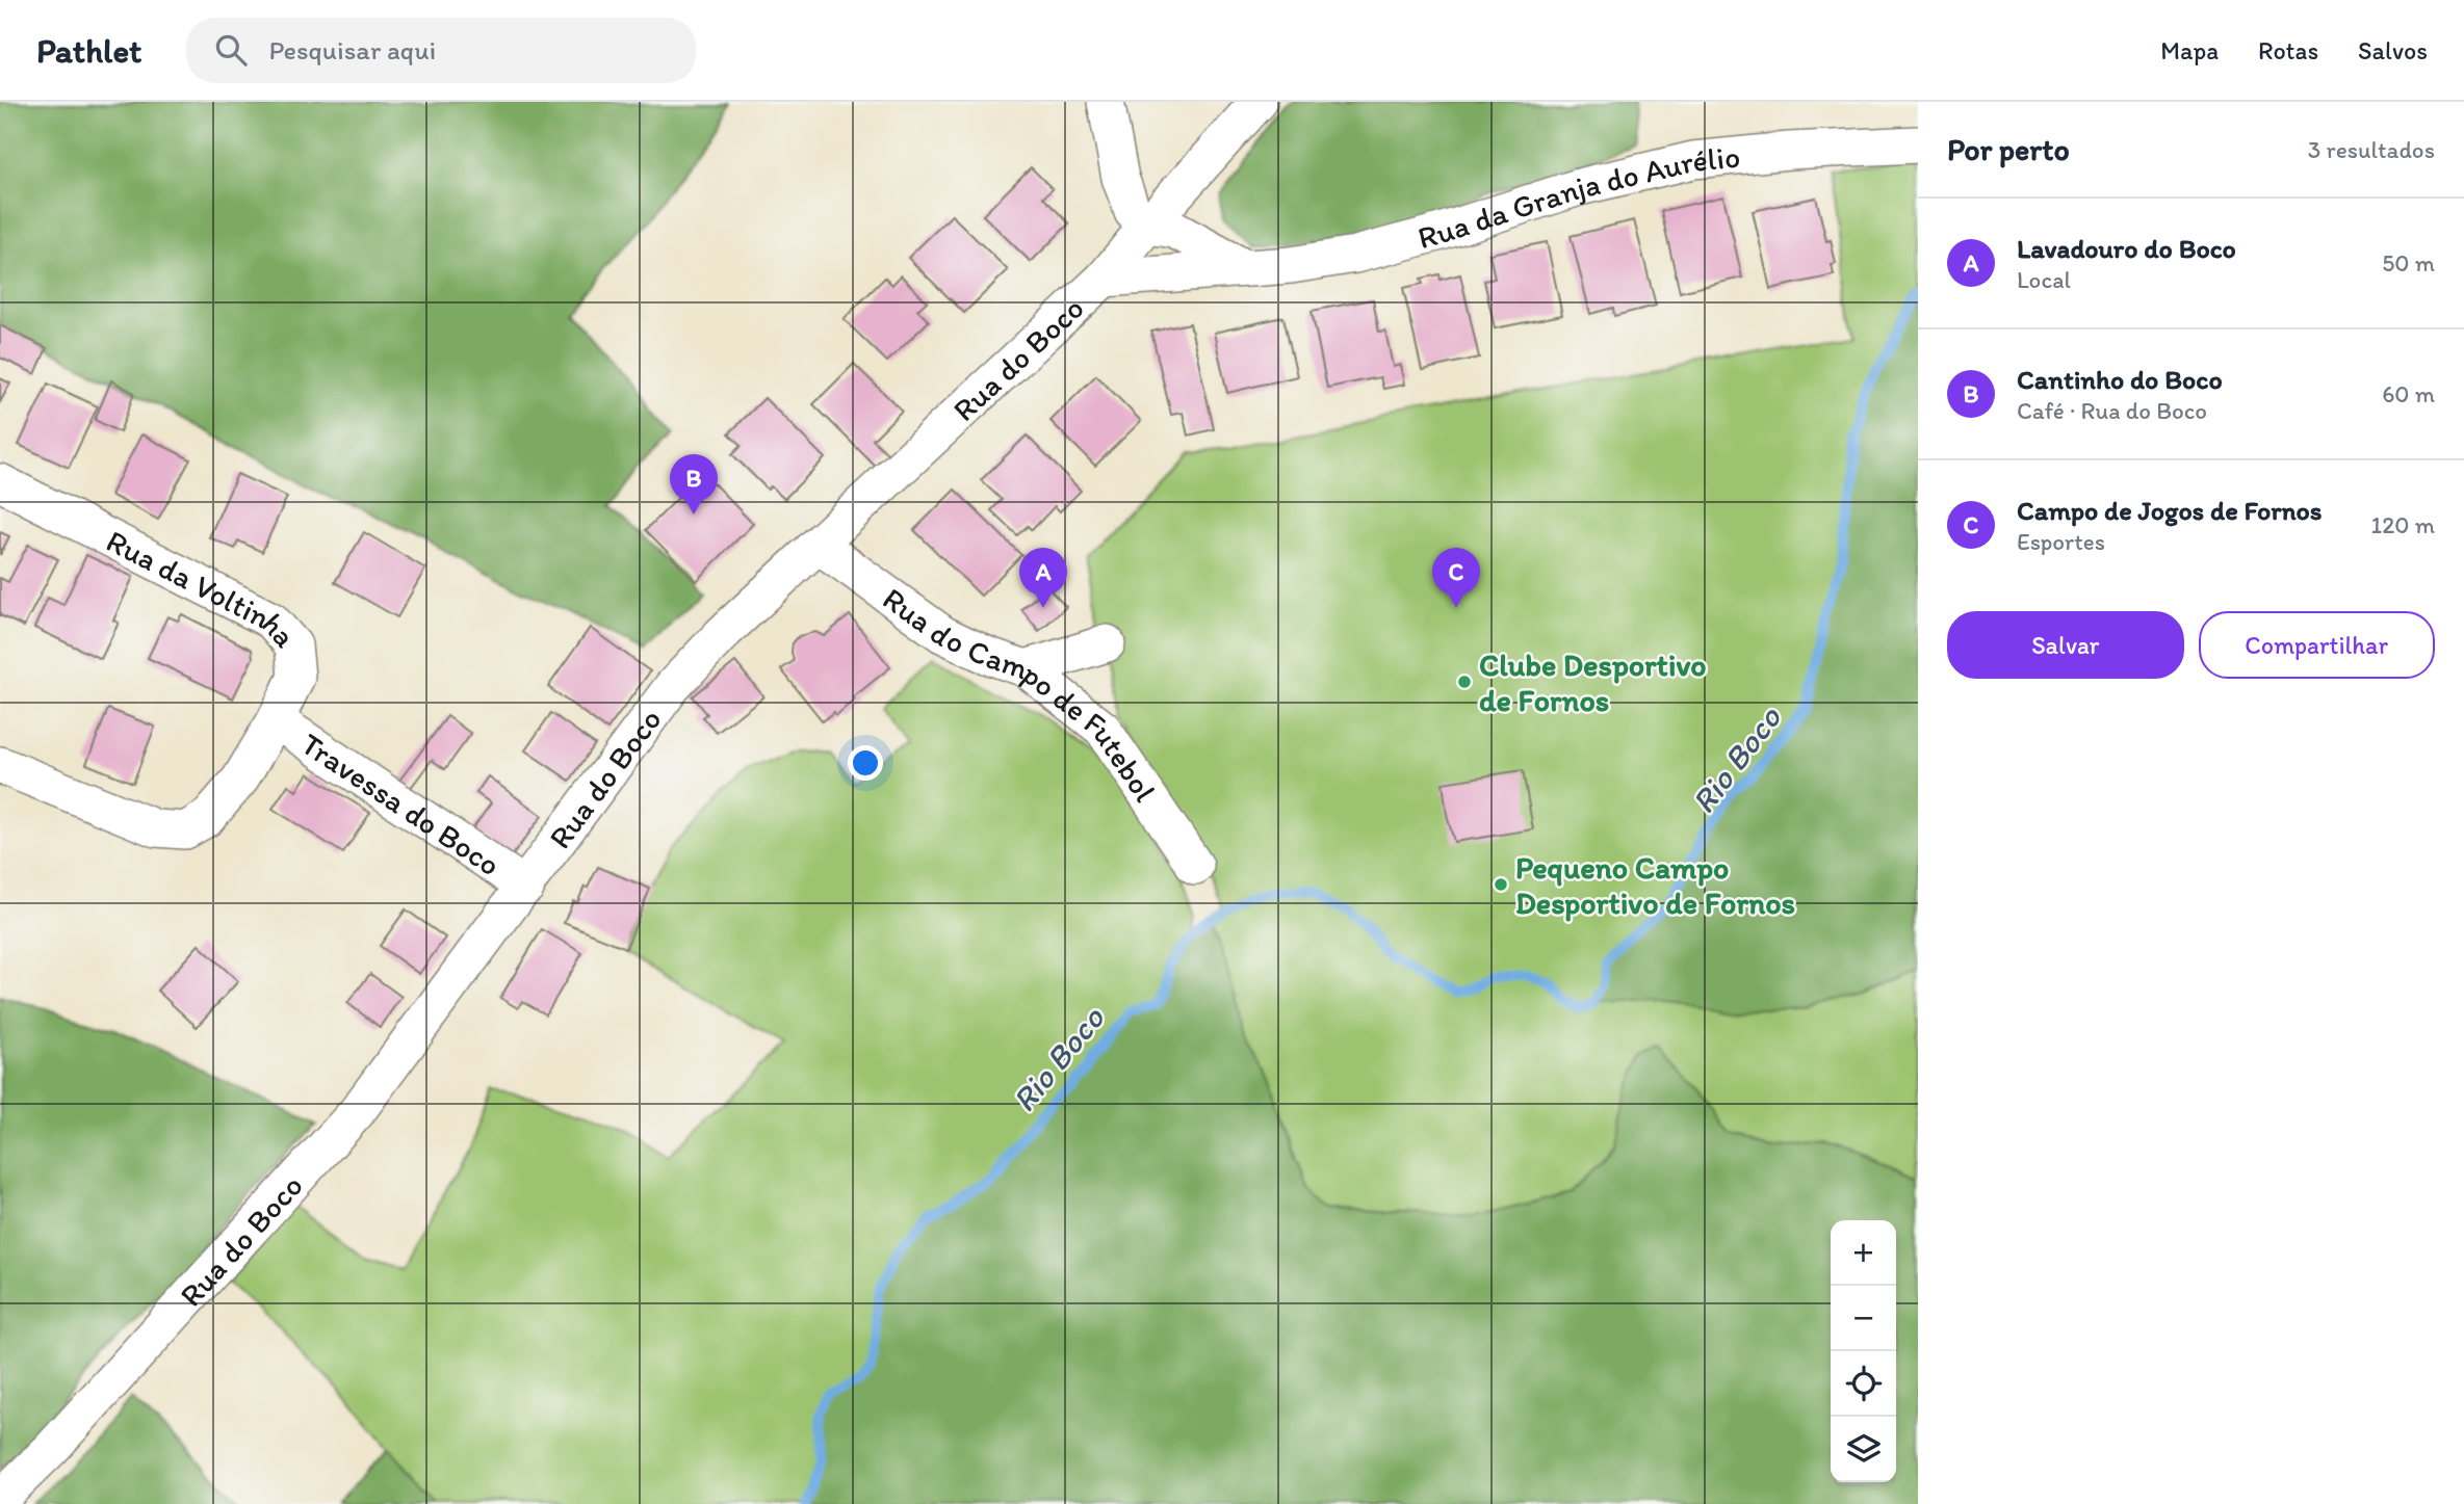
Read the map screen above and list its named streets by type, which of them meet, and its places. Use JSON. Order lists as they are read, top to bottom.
{
  "streets": {
    "street": [
      "Rua da Granja do Aurélio",
      "Rua do Boco",
      "Rua da Voltinha",
      "Rua do Campo de Futebol",
      "Travessa do Boco"
    ]
  },
  "crossings": [
    ["Rua da Granja do Aurélio", "Rua do Boco"],
    ["Rua do Boco", "Rua do Campo de Futebol"],
    ["Rua do Boco", "Travessa do Boco"],
    ["Rua da Voltinha", "Travessa do Boco"]
  ],
  "water": ["Rio Boco"],
  "places": ["Clube Desportivo de Fornos", "Pequeno Campo Desportivo de Fornos"],
  "page": {
    "header": "Pathlet",
    "search": "Pesquisar aqui",
    "nav": ["Mapa", "Rotas", "Salvos"],
    "heading": ["Por perto", "3 resultados"],
    "list": [
      {
        "mark": "A",
        "name": "Lavadouro do Boco",
        "note": "Local",
        "value": "50 m"
      },
      {
        "mark": "B",
        "name": "Cantinho do Boco",
        "note": "Café · Rua do Boco",
        "value": "60 m"
      },
      {
        "mark": "C",
        "name": "Campo de Jogos de Fornos",
        "note": "Esportes",
        "value": "120 m"
      }
    ],
    "pins": ["B", "A", "C"],
    "buttons": ["Salvar", "Compartilhar"],
    "map_buttons": ["+", "−"]
  }
}
